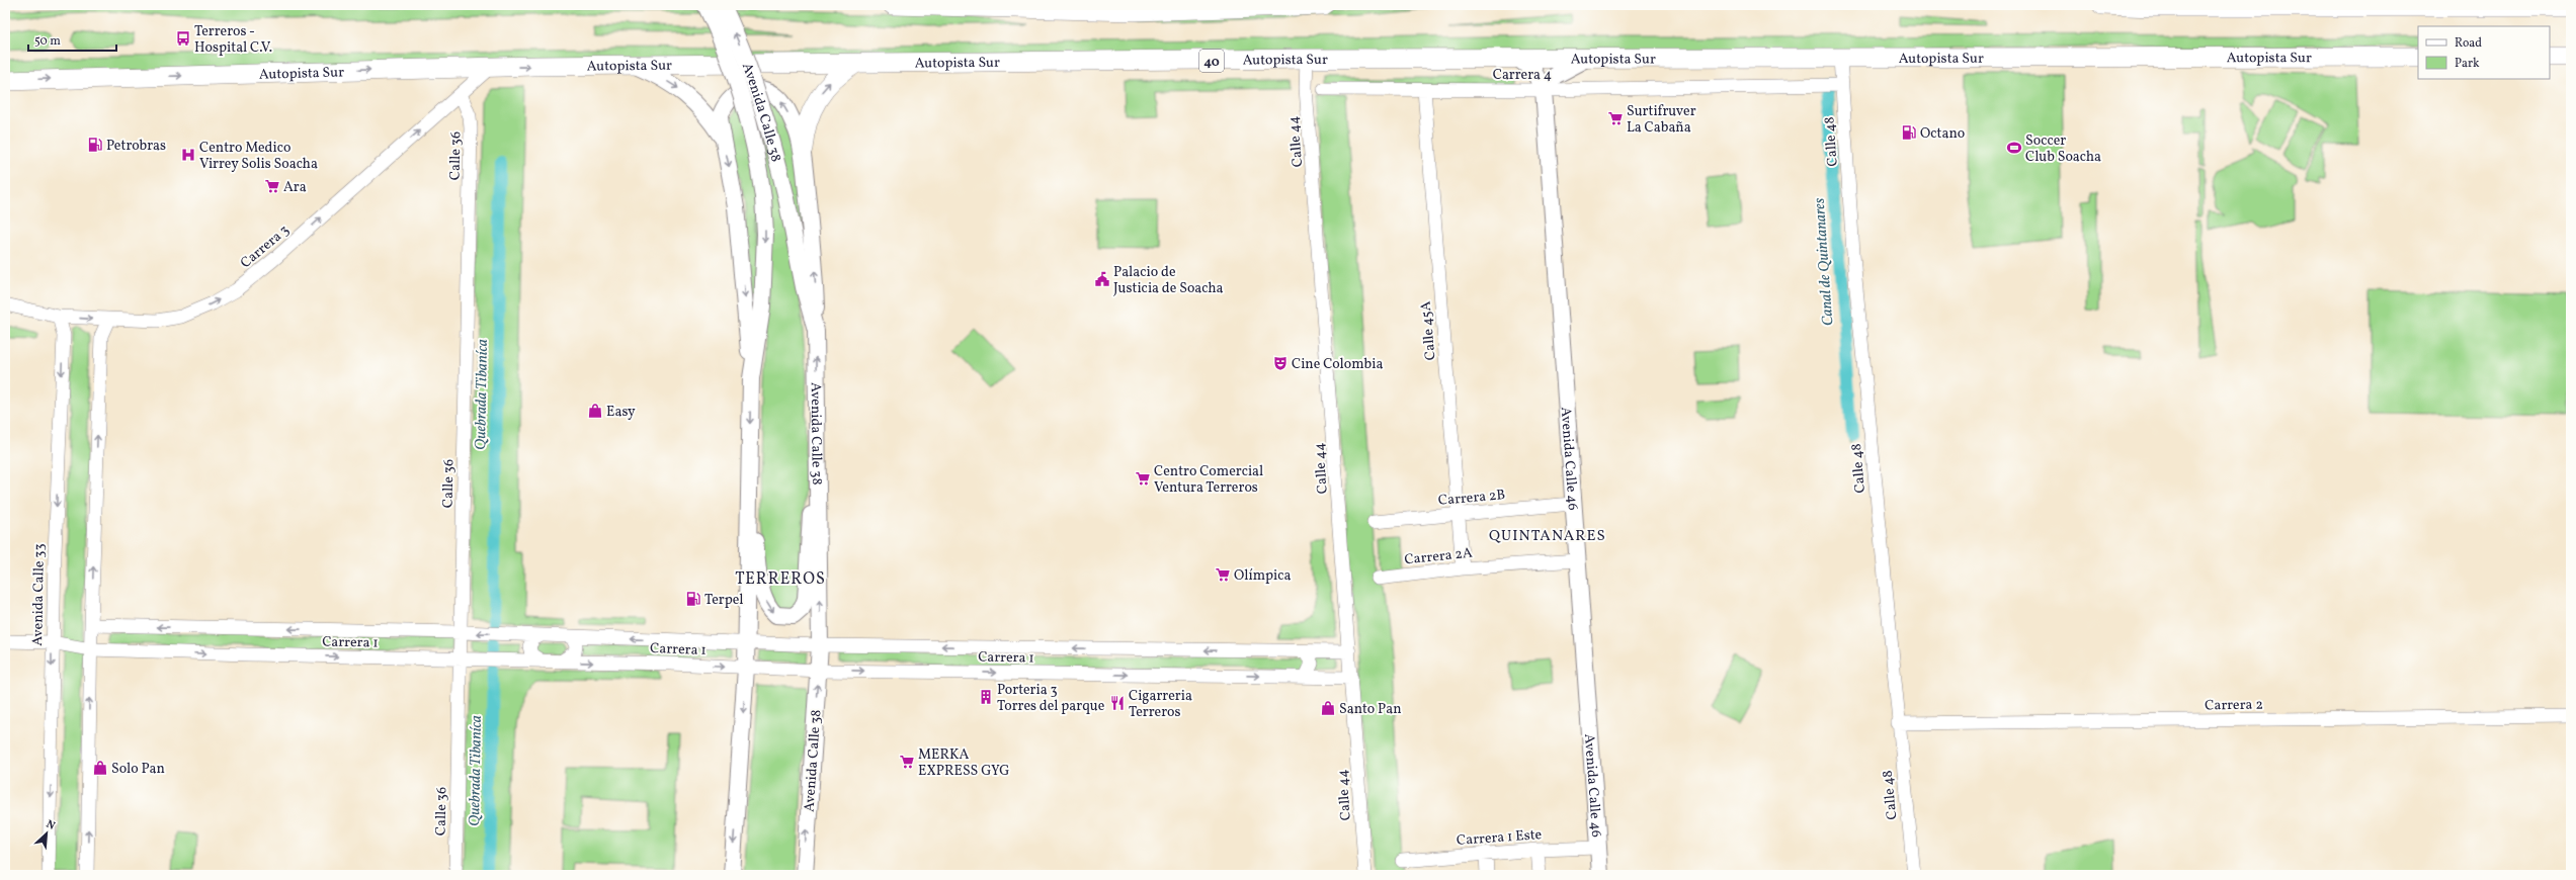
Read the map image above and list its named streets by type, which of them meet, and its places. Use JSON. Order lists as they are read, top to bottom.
{
  "streets": {
    "highway": ["Autopista Sur", "40"],
    "main road": ["Avenida Calle 38", "Avenida Calle 46"],
    "street": [
      "Carrera 4",
      "Calle 44",
      "Calle 48",
      "Calle 36",
      "Carrera 3",
      "Calle 45A",
      "Carrera 2B",
      "Carrera 2A",
      "Avenida Calle 33",
      "Carrera 1",
      "Carrera 2",
      "Carrera 1 Este"
    ]
  },
  "crossings": [
    ["Autopista Sur", "Calle 44"],
    ["Autopista Sur", "Calle 48"],
    ["Autopista Sur", "Carrera 3"],
    ["Carrera 4", "Calle 48"],
    ["Carrera 4", "Calle 45A"],
    ["Carrera 4", "Avenida Calle 46"],
    ["Avenida Calle 38", "Carrera 1"],
    ["Calle 44", "Carrera 1"],
    ["Calle 48", "Carrera 2"],
    ["Calle 36", "Carrera 3"],
    ["Calle 36", "Carrera 1"],
    ["Carrera 3", "Avenida Calle 33"],
    ["Calle 45A", "Carrera 2B"],
    ["Calle 45A", "Carrera 2A"],
    ["Avenida Calle 46", "Carrera 2B"],
    ["Avenida Calle 46", "Carrera 2A"],
    ["Avenida Calle 46", "Carrera 1 Este"],
    ["Avenida Calle 33", "Carrera 1"]
  ],
  "one_way": ["Carrera 3"],
  "districts": ["QUINTANARES", "TERREROS"],
  "water": ["Canal de Quintanares", "Quebrada Tibaníca"],
  "places": {
    "bus stop": ["Terreros - Hospital C.V."],
    "supermarket": [
      "Surtifruver La Cabaña",
      "Ara",
      "Centro Comercial Ventura Terreros",
      "Olímpica",
      "MERKA EXPRESS GYG"
    ],
    "fuel station": ["Octano", "Petrobras", "Terpel"],
    "sports": ["Soccer Club Soacha"],
    "hospital": ["Centro Medico Virrey Solis Soacha"],
    "public building": ["Palacio de Justicia de Soacha"],
    "theatre": ["Cine Colombia"],
    "shop": ["Easy", "Santo Pan", "Solo Pan"],
    "building": ["Porteria 3 Torres del parque"],
    "restaurant": ["Cigarreria Terreros"]
  },
  "legend": ["Road", "Park"],
  "scale_bar": "50 m",
  "north": "top right"
}
